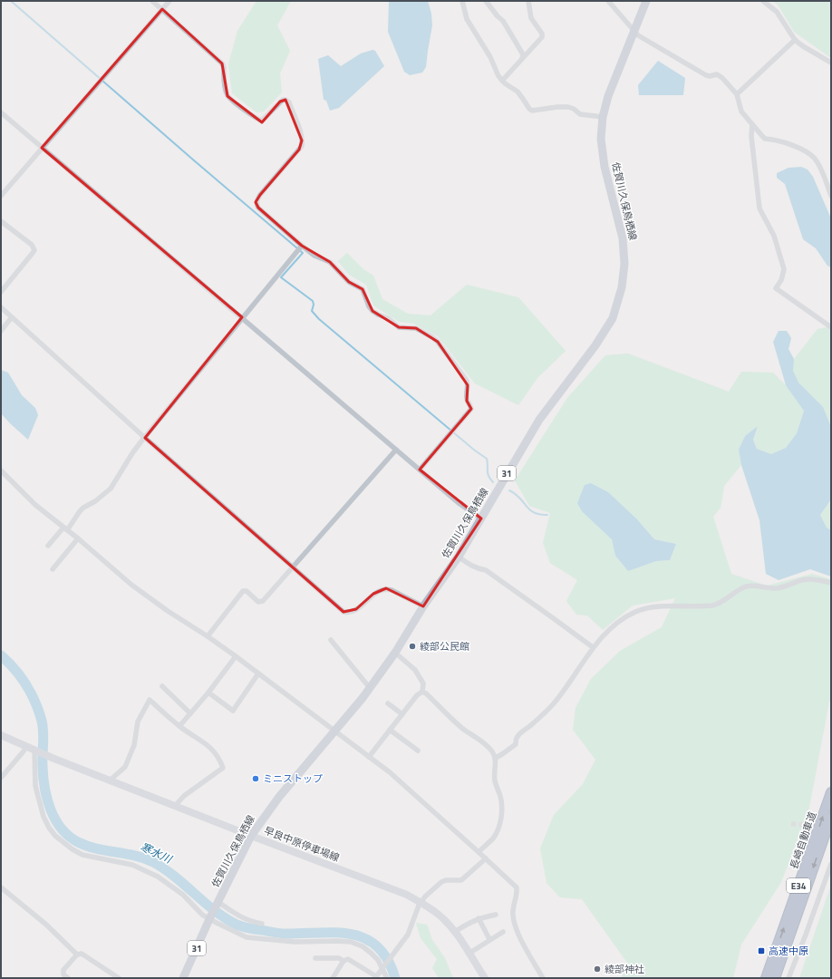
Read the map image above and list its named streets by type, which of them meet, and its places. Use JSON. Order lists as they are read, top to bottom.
{
  "streets": {
    "highway": ["長崎自動車道", "E34"],
    "main road": ["佐賀川久保鳥栖線", "31", "早良中原停車場線"]
  },
  "crossings": [
    ["佐賀川久保鳥栖線", "早良中原停車場線"]
  ],
  "water": ["寒水川"],
  "places": {
    "other": ["綾部公民館", "ミニストップ", "綾部神社"],
    "transit": ["高速中原"]
  }
}
